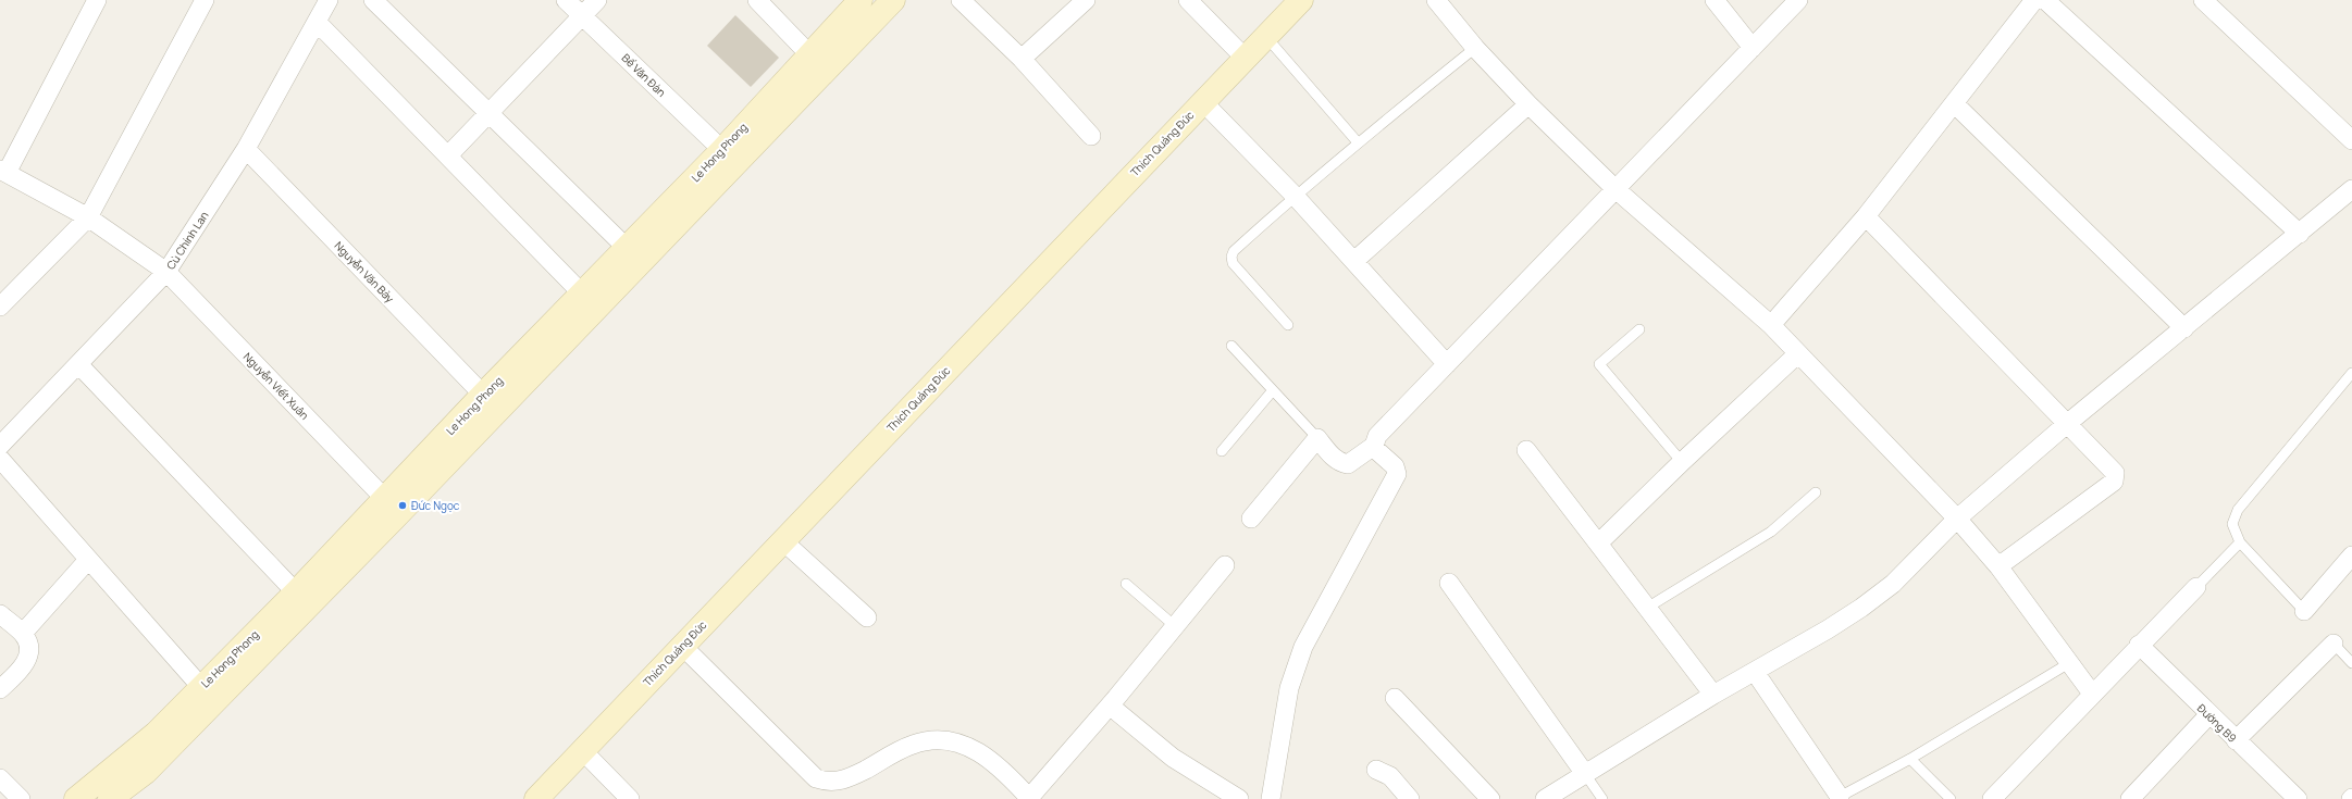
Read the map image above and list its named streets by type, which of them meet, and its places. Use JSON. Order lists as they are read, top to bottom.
{
  "streets": {
    "main road": ["Thích Quảng Đức", "Le Hong Phong"],
    "street": [
      "Bế Văn Đàn",
      "Cù Chính Lan",
      "Nguyễn Văn Bảy",
      "Nguyễn Viết Xuân",
      "Đường B9"
    ]
  },
  "crossings": [
    ["Bế Văn Đàn", "Le Hong Phong"],
    ["Le Hong Phong", "Nguyễn Văn Bảy"],
    ["Le Hong Phong", "Nguyễn Viết Xuân"],
    ["Cù Chính Lan", "Nguyễn Văn Bảy"],
    ["Cù Chính Lan", "Nguyễn Viết Xuân"]
  ],
  "places": ["Đức Ngọc"]
}
